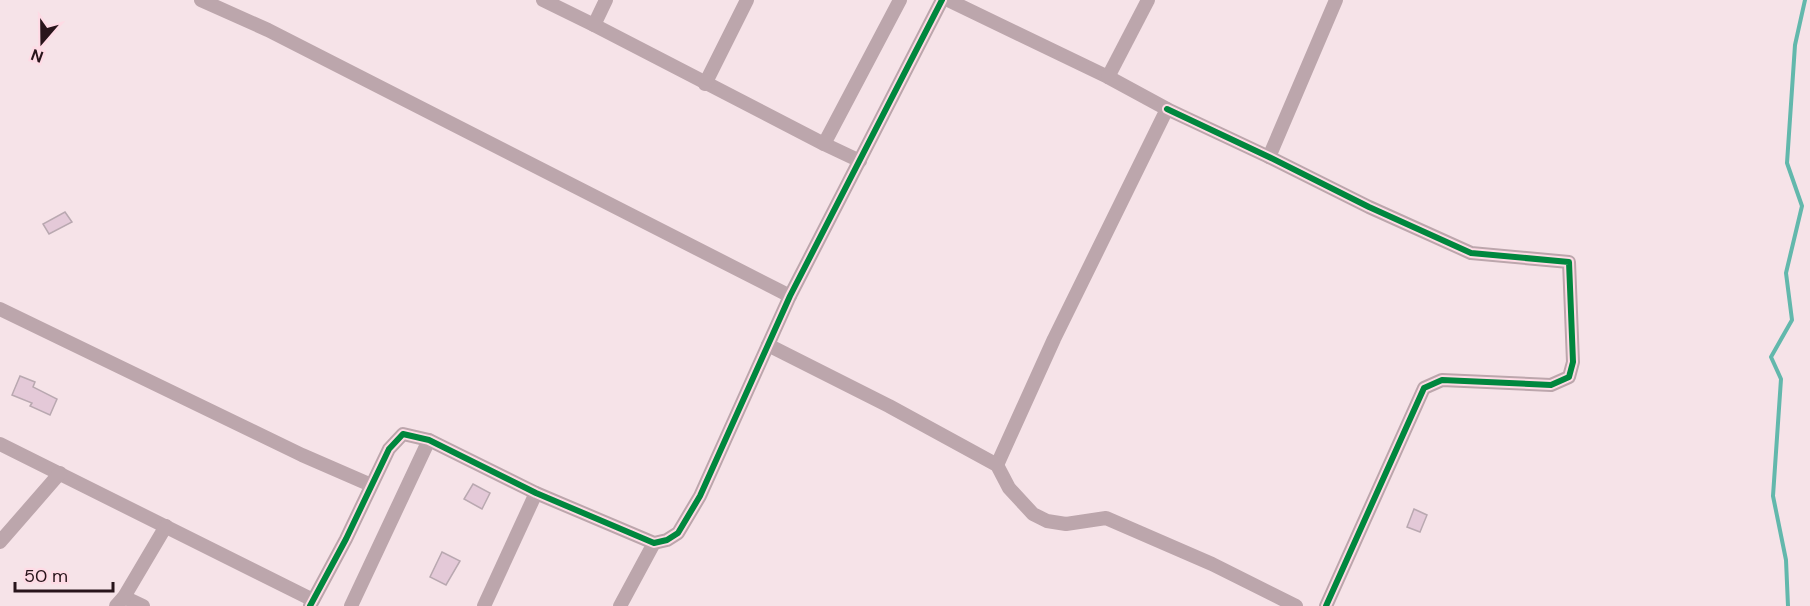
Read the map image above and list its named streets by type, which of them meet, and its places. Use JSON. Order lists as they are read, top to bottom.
{
  "scale_bar": "50 m",
  "north": "bottom"
}
